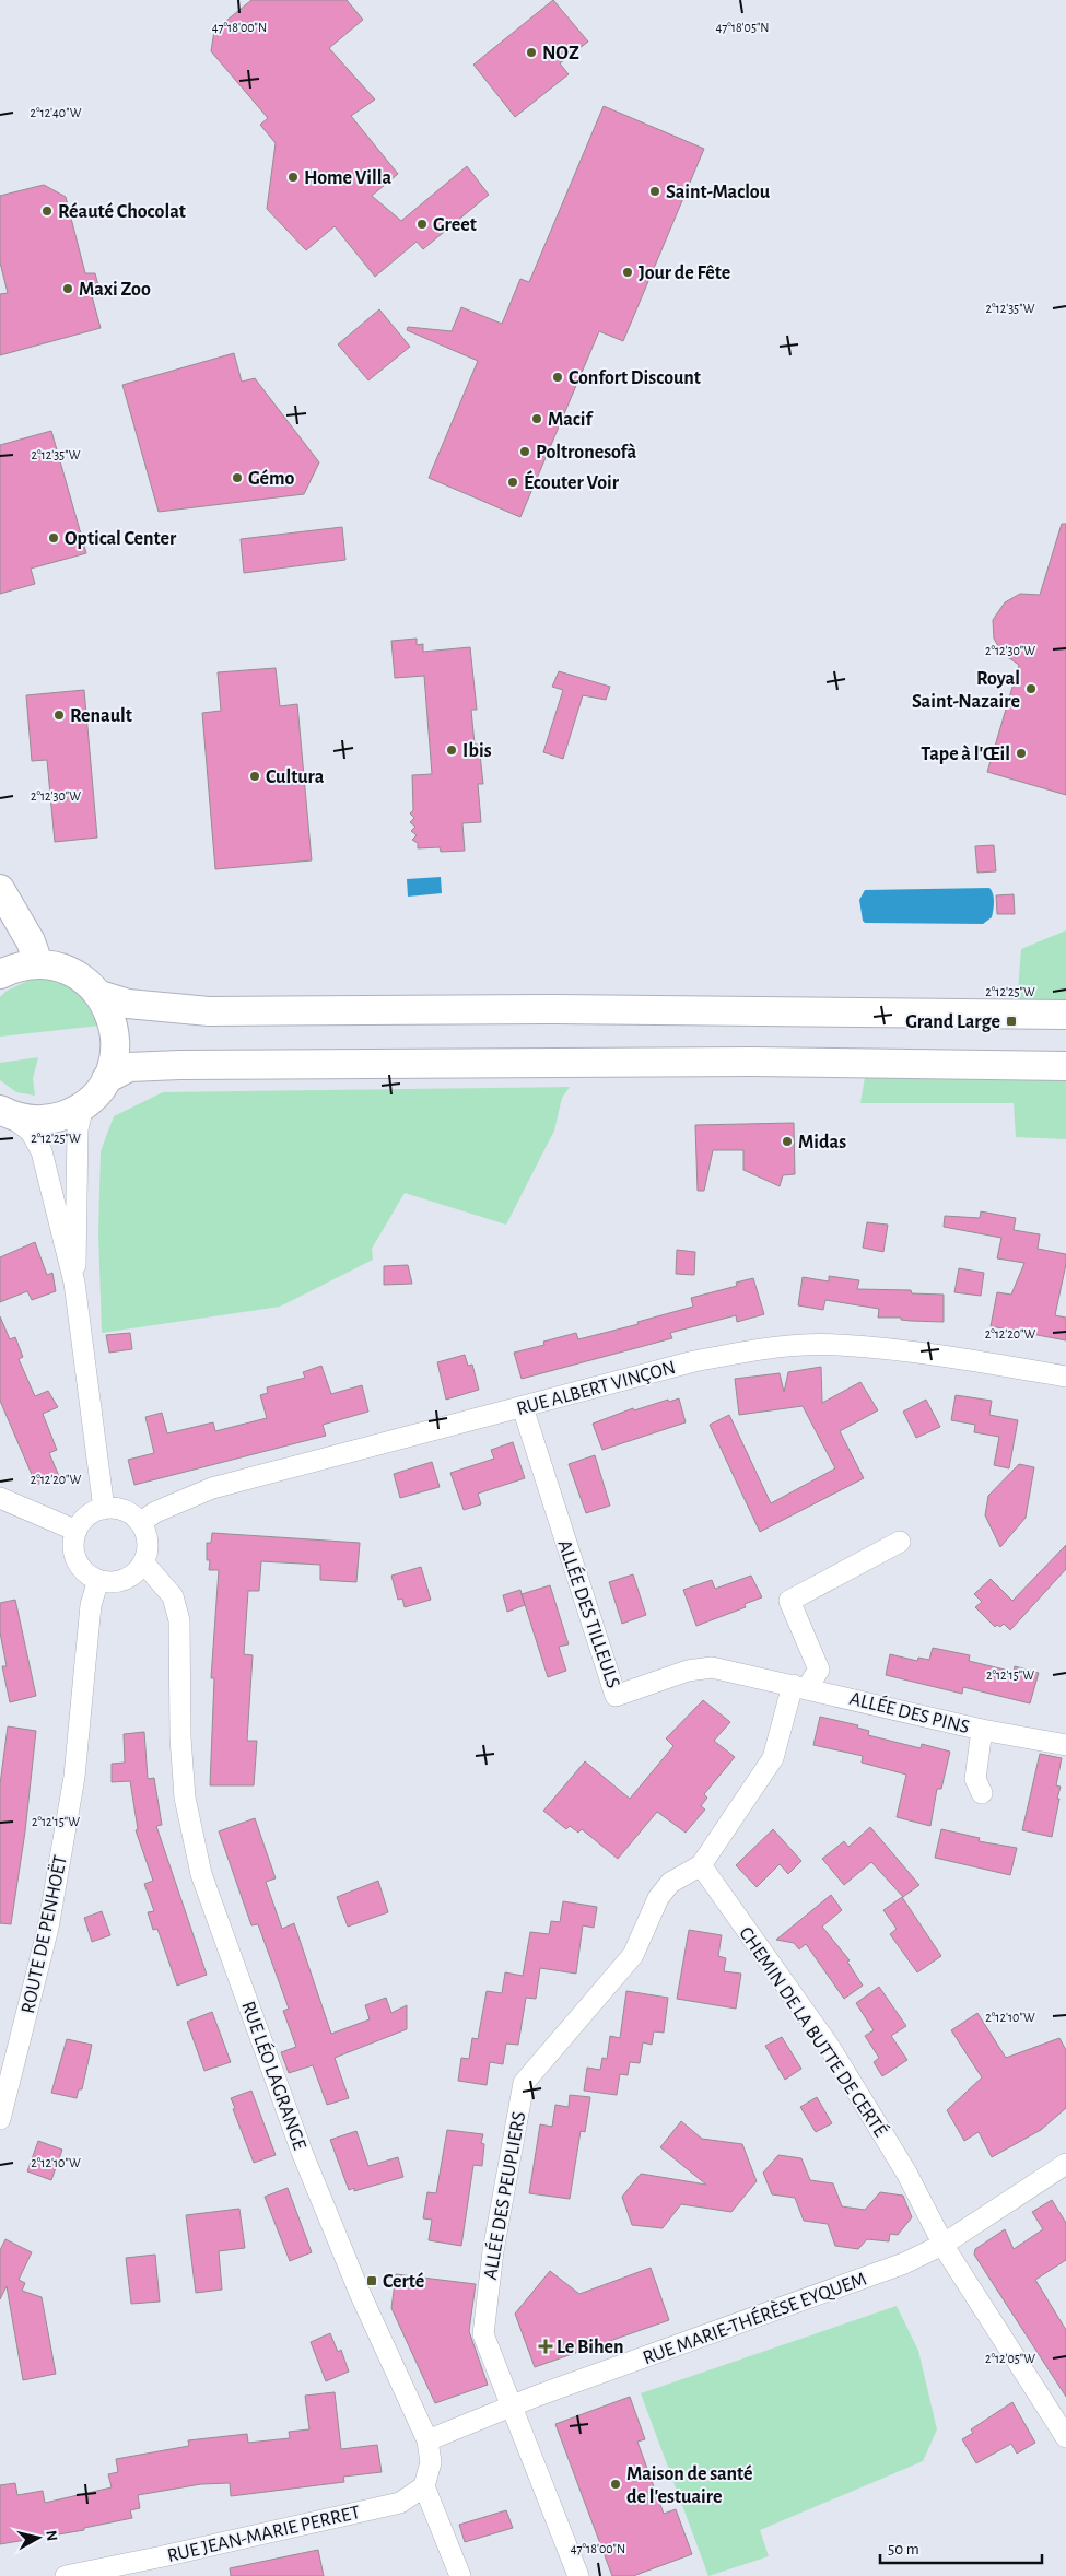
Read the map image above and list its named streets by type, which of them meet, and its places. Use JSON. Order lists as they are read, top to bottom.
{
  "streets": {
    "street": [
      "RUE ALBERT VINÇON",
      "ALLÉE DES TILLEULS",
      "ALLÉE DES PINS",
      "ROUTE DE PENHOËT",
      "CHEMIN DE LA BUTTE DE CERTÉ",
      "RUE LÉO LAGRANGE",
      "ALLÉE DES PEUPLIERS",
      "RUE MARIE-THÉRÈSE EYQUEM",
      "RUE JEAN-MARIE PERRET"
    ]
  },
  "crossings": [
    ["RUE ALBERT VINÇON", "ALLÉE DES TILLEULS"],
    ["RUE ALBERT VINÇON", "ROUTE DE PENHOËT"],
    ["RUE ALBERT VINÇON", "RUE LÉO LAGRANGE"],
    ["ALLÉE DES TILLEULS", "ALLÉE DES PINS"],
    ["ROUTE DE PENHOËT", "RUE LÉO LAGRANGE"],
    ["CHEMIN DE LA BUTTE DE CERTÉ", "ALLÉE DES PEUPLIERS"],
    ["CHEMIN DE LA BUTTE DE CERTÉ", "RUE MARIE-THÉRÈSE EYQUEM"],
    ["RUE LÉO LAGRANGE", "RUE MARIE-THÉRÈSE EYQUEM"],
    ["RUE LÉO LAGRANGE", "RUE JEAN-MARIE PERRET"],
    ["ALLÉE DES PEUPLIERS", "RUE MARIE-THÉRÈSE EYQUEM"]
  ],
  "places": {
    "other": [
      "NOZ",
      "Home Villa",
      "Saint-Maclou",
      "Réauté Chocolat",
      "Greet",
      "Jour de Fête",
      "Maxi Zoo",
      "Confort Discount",
      "Macif",
      "Poltronesofà",
      "Gémo",
      "Écouter Voir",
      "Optical Center",
      "Royal Saint-Nazaire",
      "Renault",
      "Ibis",
      "Tape à l'Œil",
      "Cultura",
      "Midas",
      "Maison de santé de l'estuaire"
    ],
    "transit": ["Grand Large", "Certé"],
    "health": ["Le Bihen"]
  },
  "scale_bar": "50 m",
  "north": "right",
  "coordinates": [
    "47°18'00\"N",
    "47°18'05\"N",
    "2°12'40\"W",
    "2°12'35\"W",
    "2°12'30\"W",
    "2°12'25\"W",
    "2°12'20\"W",
    "2°12'15\"W",
    "2°12'10\"W",
    "2°12'05\"W"
  ]
}
